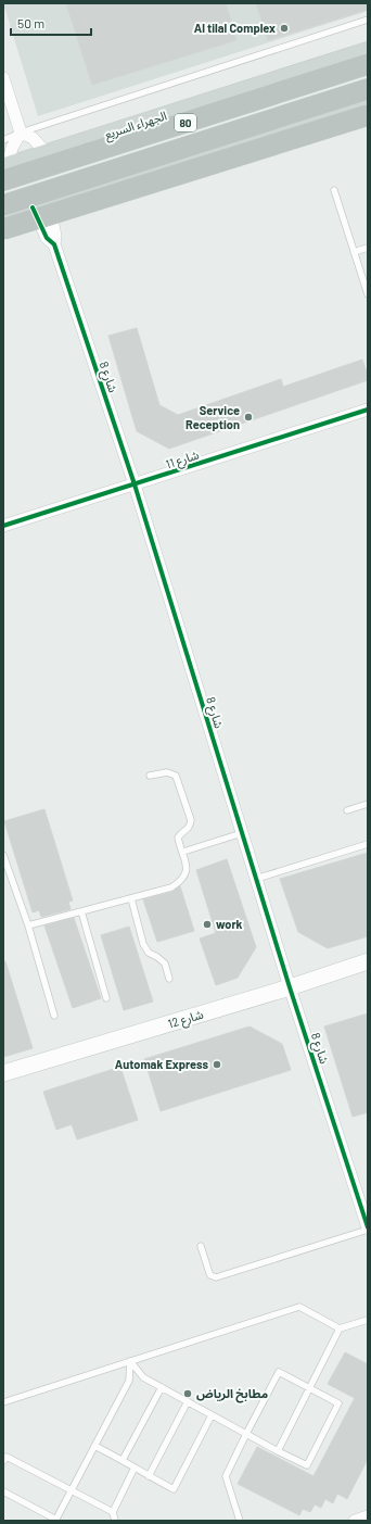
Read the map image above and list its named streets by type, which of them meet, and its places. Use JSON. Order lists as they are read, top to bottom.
{
  "streets": {
    "highway": ["80", "الجهراء السريع"],
    "street": ["شارع 8", "شارع 11", "شارع 12"]
  },
  "crossings": [
    ["شارع 8", "شارع 11"],
    ["شارع 8", "شارع 12"]
  ],
  "places": [
    "Al tilal Complex",
    "Service Reception",
    "work",
    "Automak Express",
    "مطابخ الرياض"
  ],
  "scale_bar": "50 m"
}
